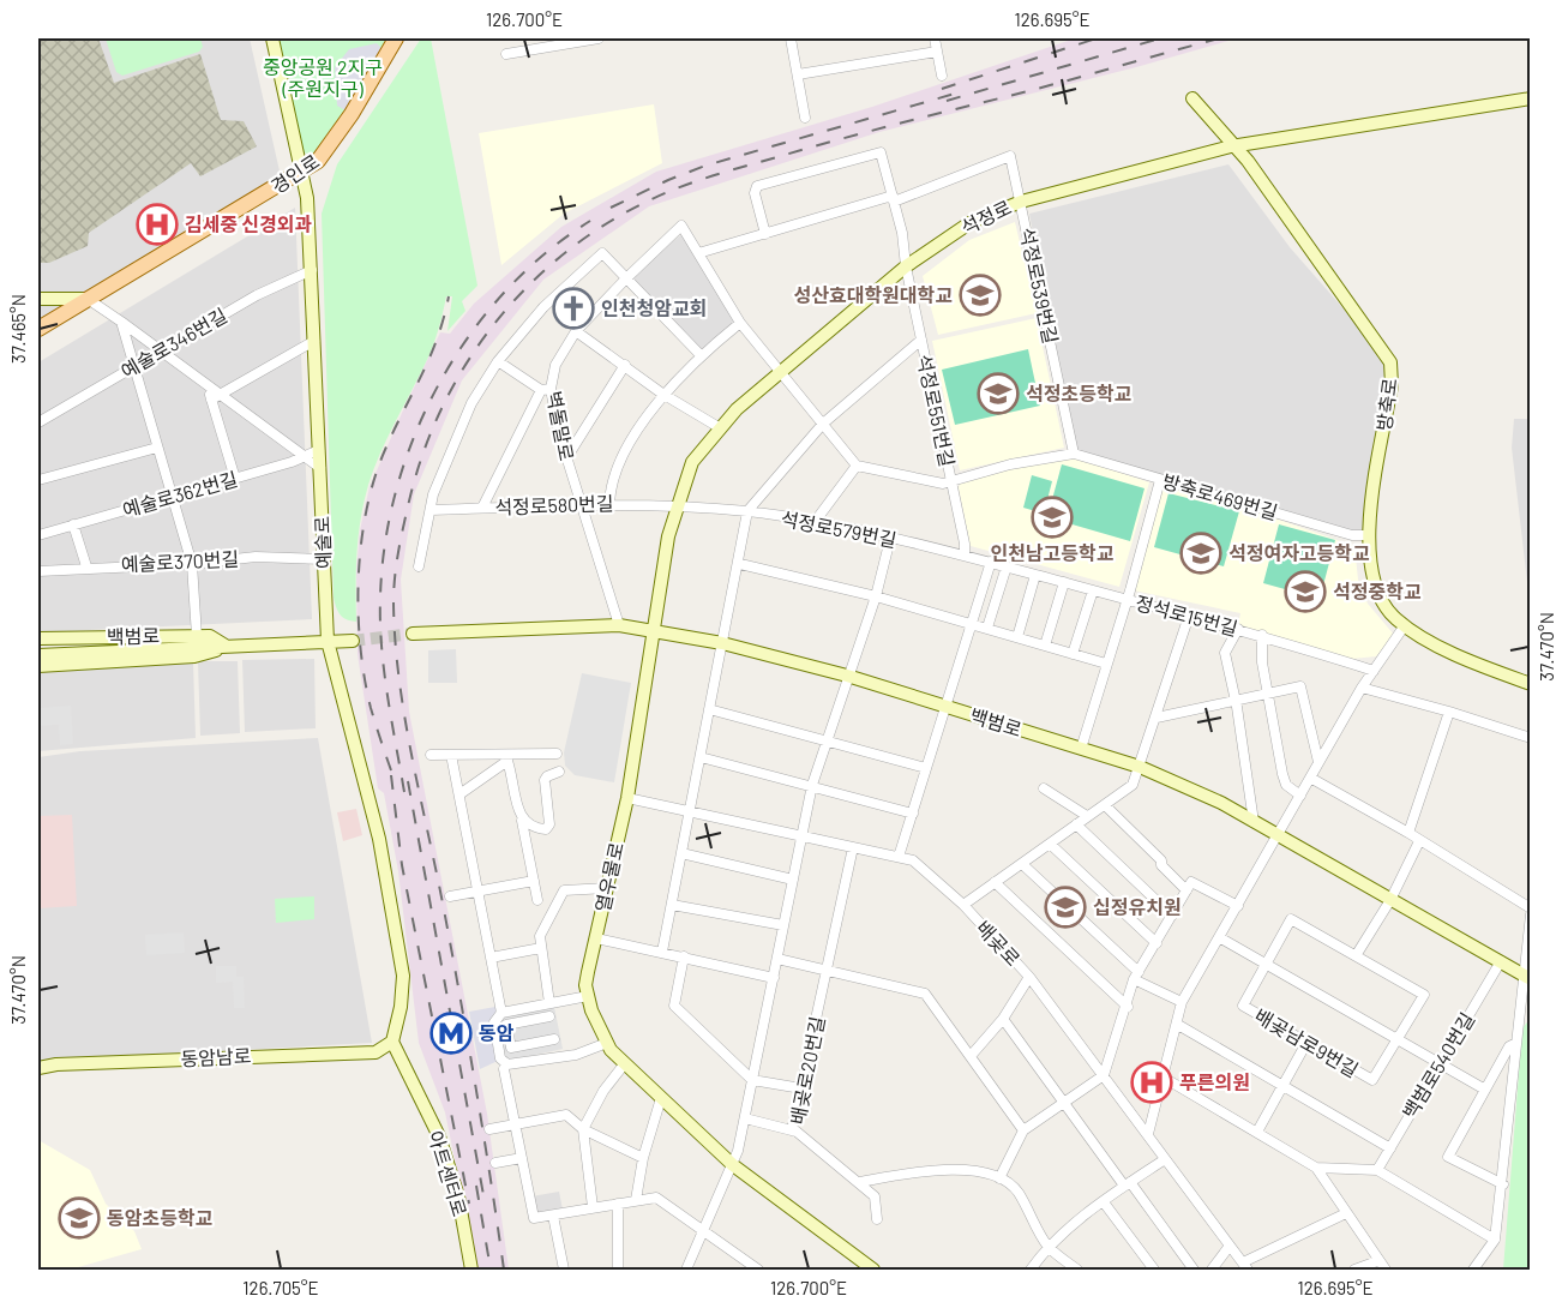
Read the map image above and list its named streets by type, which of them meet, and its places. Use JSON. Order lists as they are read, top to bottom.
{
  "streets": {
    "main road": [
      "경인로",
      "석정로",
      "방축로",
      "예술로",
      "백범로",
      "열우물로",
      "동암남로",
      "아트센터로"
    ],
    "street": [
      "석정로539번길",
      "예술로346번길",
      "석정로551번길",
      "벽돌말로",
      "예술로362번길",
      "방축로469번길",
      "석정로580번길",
      "석정로579번길",
      "예술로370번길",
      "정석로15번길",
      "배곶로",
      "배곶남로9번길",
      "백범로540번길",
      "배곶로20번길"
    ]
  },
  "crossings": [
    ["경인로", "예술로"],
    ["석정로", "석정로539번길"],
    ["석정로", "방축로"],
    ["석정로", "석정로551번길"],
    ["석정로", "석정로580번길"],
    ["석정로", "석정로579번길"],
    ["석정로", "백범로"],
    ["석정로", "열우물로"],
    ["석정로539번길", "석정로551번길"],
    ["석정로539번길", "방축로469번길"],
    ["예술로346번길", "예술로"],
    ["방축로", "방축로469번길"],
    ["석정로551번길", "석정로579번길"],
    ["벽돌말로", "석정로580번길"],
    ["벽돌말로", "백범로"],
    ["예술로362번길", "예술로"],
    ["석정로580번길", "석정로579번길"],
    ["석정로579번길", "정석로15번길"],
    ["예술로", "예술로370번길"],
    ["예술로", "백범로"],
    ["예술로", "동암남로"],
    ["예술로", "아트센터로"],
    ["백범로", "열우물로"],
    ["백범로", "백범로540번길"],
    ["열우물로", "배곶로"],
    ["배곶로", "배곶로20번길"],
    ["동암남로", "아트센터로"]
  ],
  "parks": ["중앙공원 2지구 (주원지구)"],
  "places": {
    "hospital": ["김세중 신경외과", "푸른의원"],
    "school or university": [
      "성산효대학원대학교",
      "석정초등학교",
      "인천남고등학교",
      "석정여자고등학교",
      "석정중학교",
      "십정유치원",
      "동암초등학교"
    ],
    "church": ["인천청암교회"],
    "metro station": ["동암"]
  },
  "coordinates": [
    "126.700°E",
    "126.695°E",
    "37.465°N",
    "37.470°N",
    "126.705°E"
  ]
}
